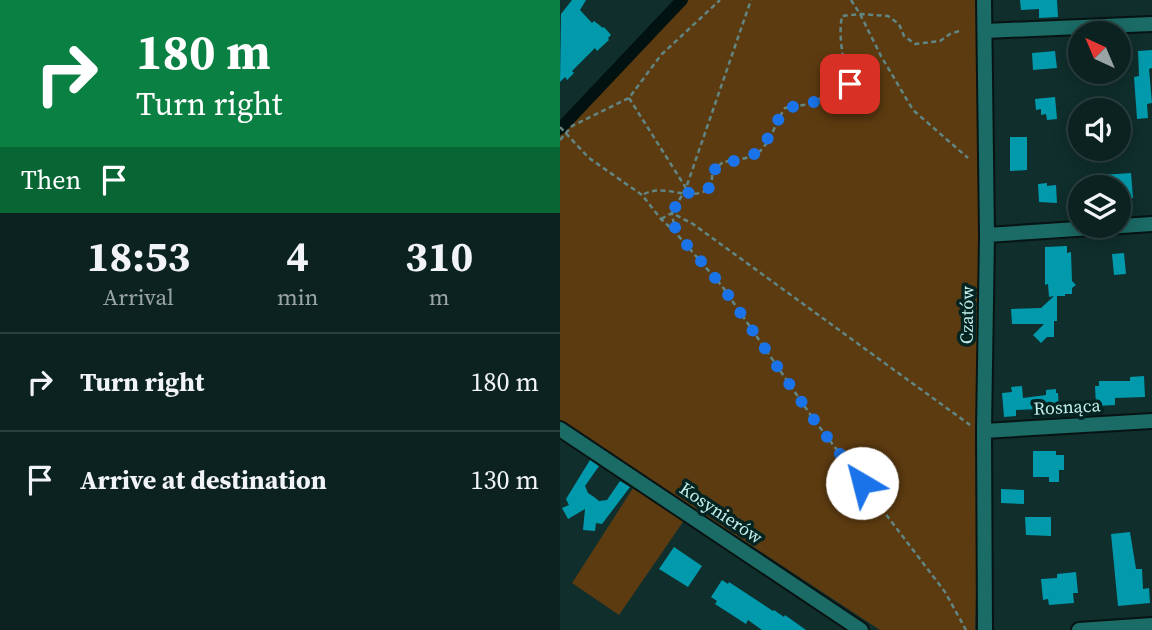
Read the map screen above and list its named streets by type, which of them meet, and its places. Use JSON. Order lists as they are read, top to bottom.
{
  "streets": {
    "street": ["Czatów", "Rosnąca", "Kosynierów"]
  },
  "crossings": [
    ["Czatów", "Rosnąca"]
  ],
  "north": "top left",
  "page": {
    "turn": ["180 m", "Turn right"],
    "then": "Then",
    "eta": [
      "18:53",
      "Arrival",
      "4",
      "min",
      "310",
      "m"
    ],
    "list": [
      {
        "name": "Turn right",
        "value": "180 m"
      },
      {
        "name": "Arrive at destination",
        "value": "130 m"
      }
    ]
  }
}
